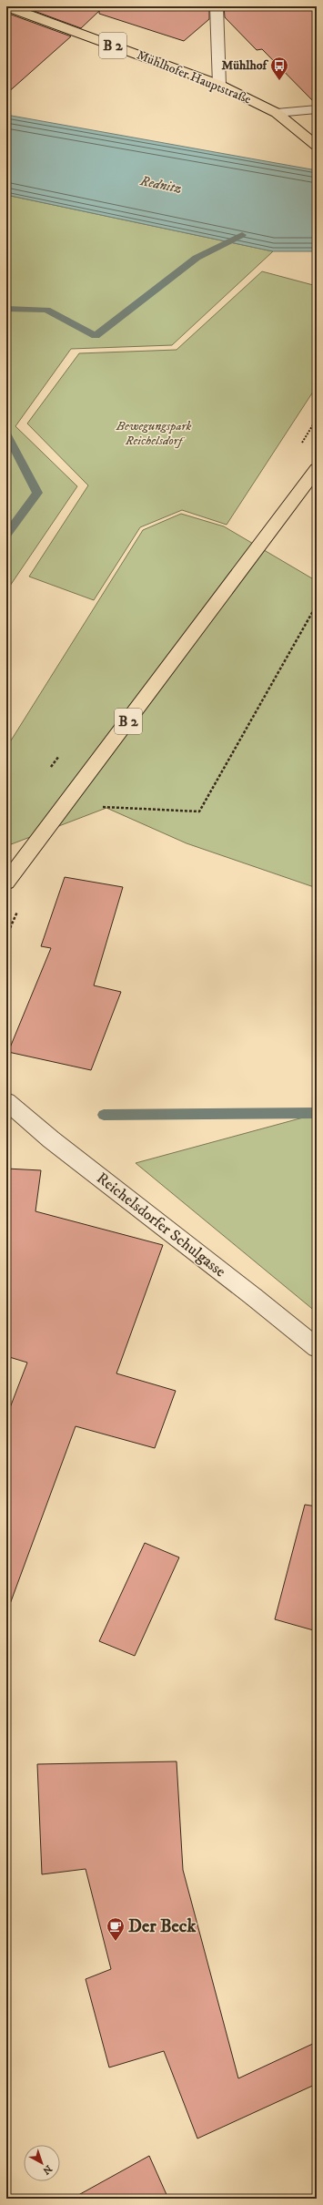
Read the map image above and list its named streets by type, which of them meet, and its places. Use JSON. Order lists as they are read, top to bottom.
{
  "streets": {
    "main road": ["B 2", "Mühlhofer Hauptstraße"],
    "street": ["Reichelsdorfer Schulgasse"]
  },
  "crossings": [
    ["B 2", "Mühlhofer Hauptstraße"]
  ],
  "water": ["Rednitz"],
  "parks": ["Bewegungspark Reichelsdorf"],
  "places": {
    "bus stop": ["Mühlhof"],
    "cafe": ["Der Beck"]
  },
  "north": "bottom right"
}
